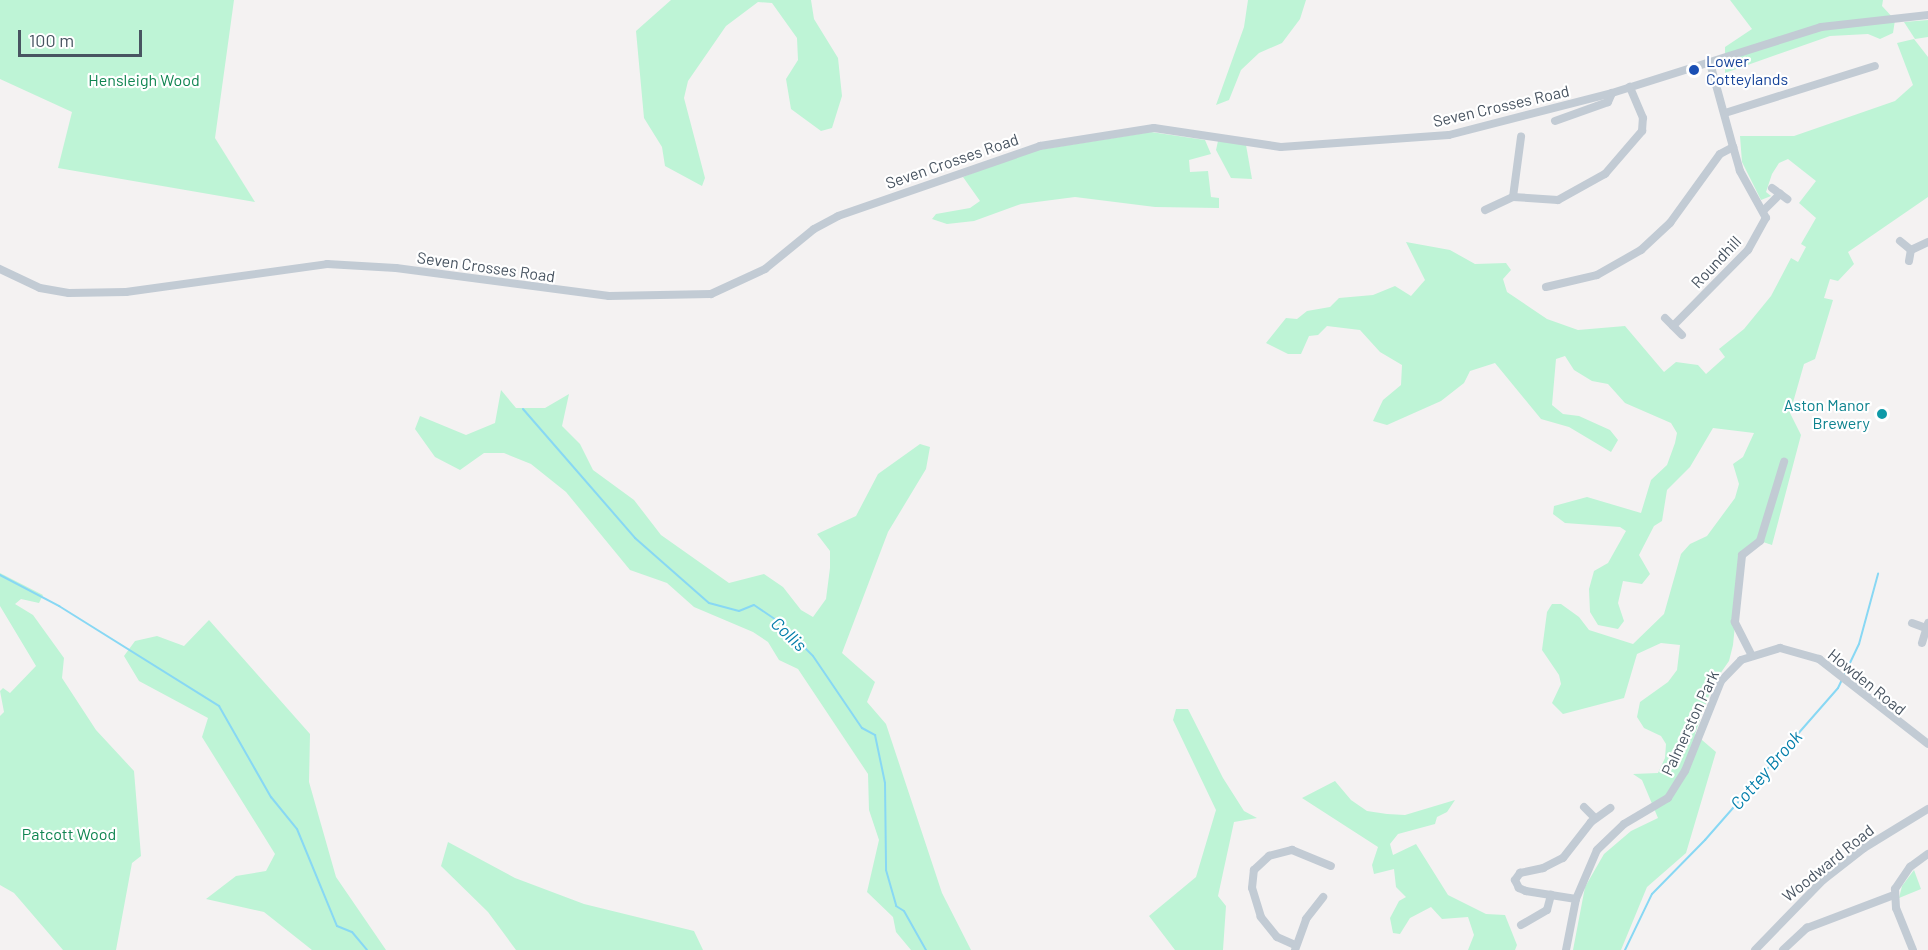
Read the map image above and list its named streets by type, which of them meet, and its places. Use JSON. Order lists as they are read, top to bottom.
{
  "streets": {
    "street": [
      "Seven Crosses Road",
      "Roundhill",
      "Howden Road",
      "Palmerston Park",
      "Woodward Road"
    ]
  },
  "crossings": [
    ["Howden Road", "Palmerston Park"]
  ],
  "water": ["Collis", "Cottey Brook"],
  "parks": ["Hensleigh Wood", "Patcott Wood"],
  "places": ["Lower Cotteylands", "Aston Manor Brewery"],
  "scale_bar": "100 m"
}
